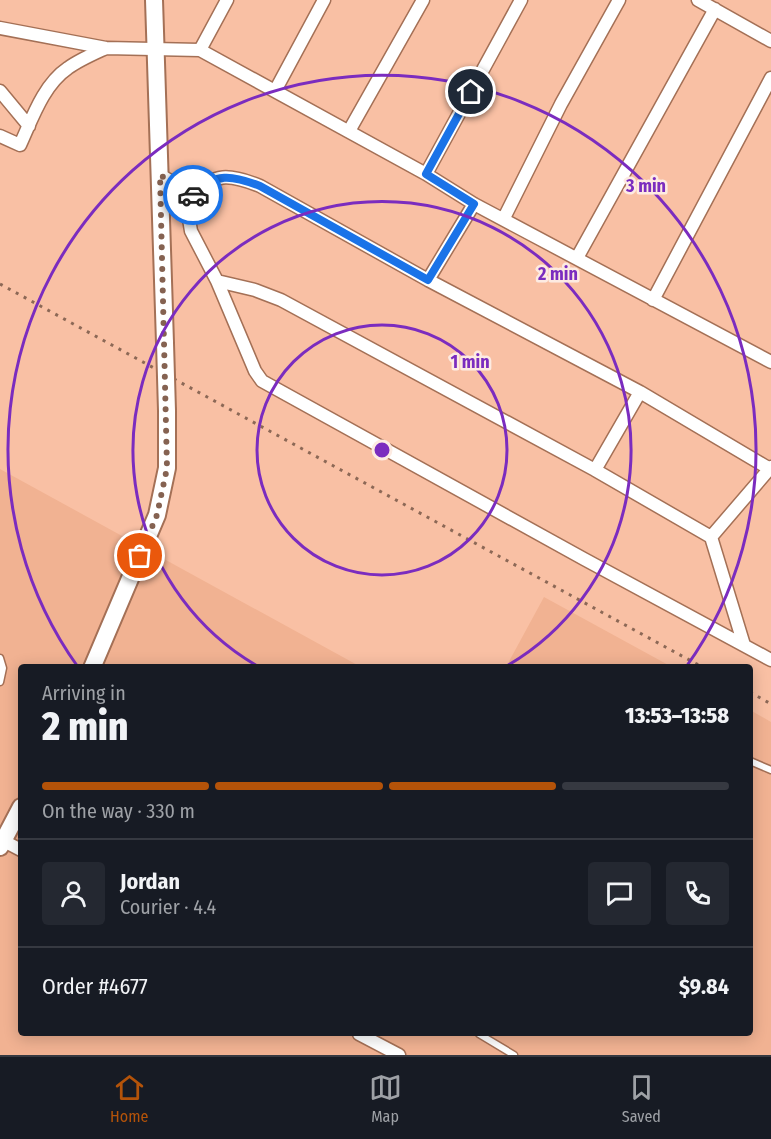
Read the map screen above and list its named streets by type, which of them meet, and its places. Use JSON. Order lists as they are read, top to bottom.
{
  "page": {
    "heading": ["2 min", "Arriving in", "13:53–13:58"],
    "panel": [
      "Jordan",
      "Courier · 4.4",
      "Order #4677",
      "$9.84"
    ],
    "bar": "On the way · 330 m",
    "tabs": ["Home", "Map", "Saved"]
  },
  "rings": ["3 min", "2 min", "1 min"]
}
